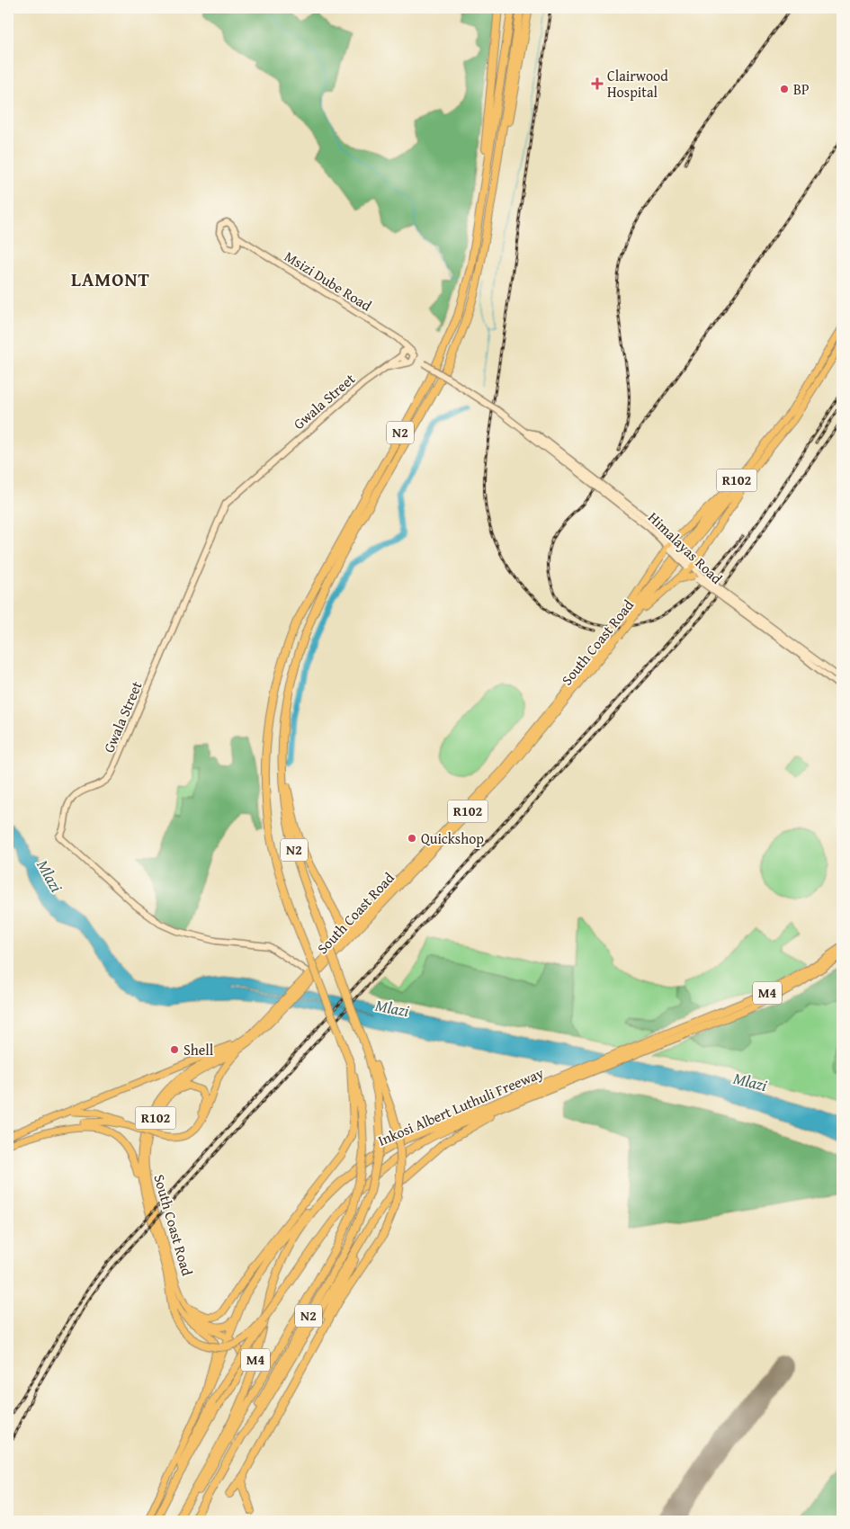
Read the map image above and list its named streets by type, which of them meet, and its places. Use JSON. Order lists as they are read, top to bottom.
{
  "streets": {
    "highway": ["N2", "M4", "Inkosi Albert Luthuli Freeway"],
    "main road": ["R102", "South Coast Road"],
    "street": ["Msizi Dube Road", "Gwala Street", "Himalayas Road"]
  },
  "crossings": [
    ["Msizi Dube Road", "Gwala Street"],
    ["Msizi Dube Road", "Himalayas Road"],
    ["Gwala Street", "Himalayas Road"],
    ["Gwala Street", "South Coast Road"]
  ],
  "districts": ["LAMONT"],
  "water": ["Mlazi"],
  "places": {
    "health": ["Clairwood Hospital"],
    "other": ["BP", "Quickshop", "Shell"]
  }
}
